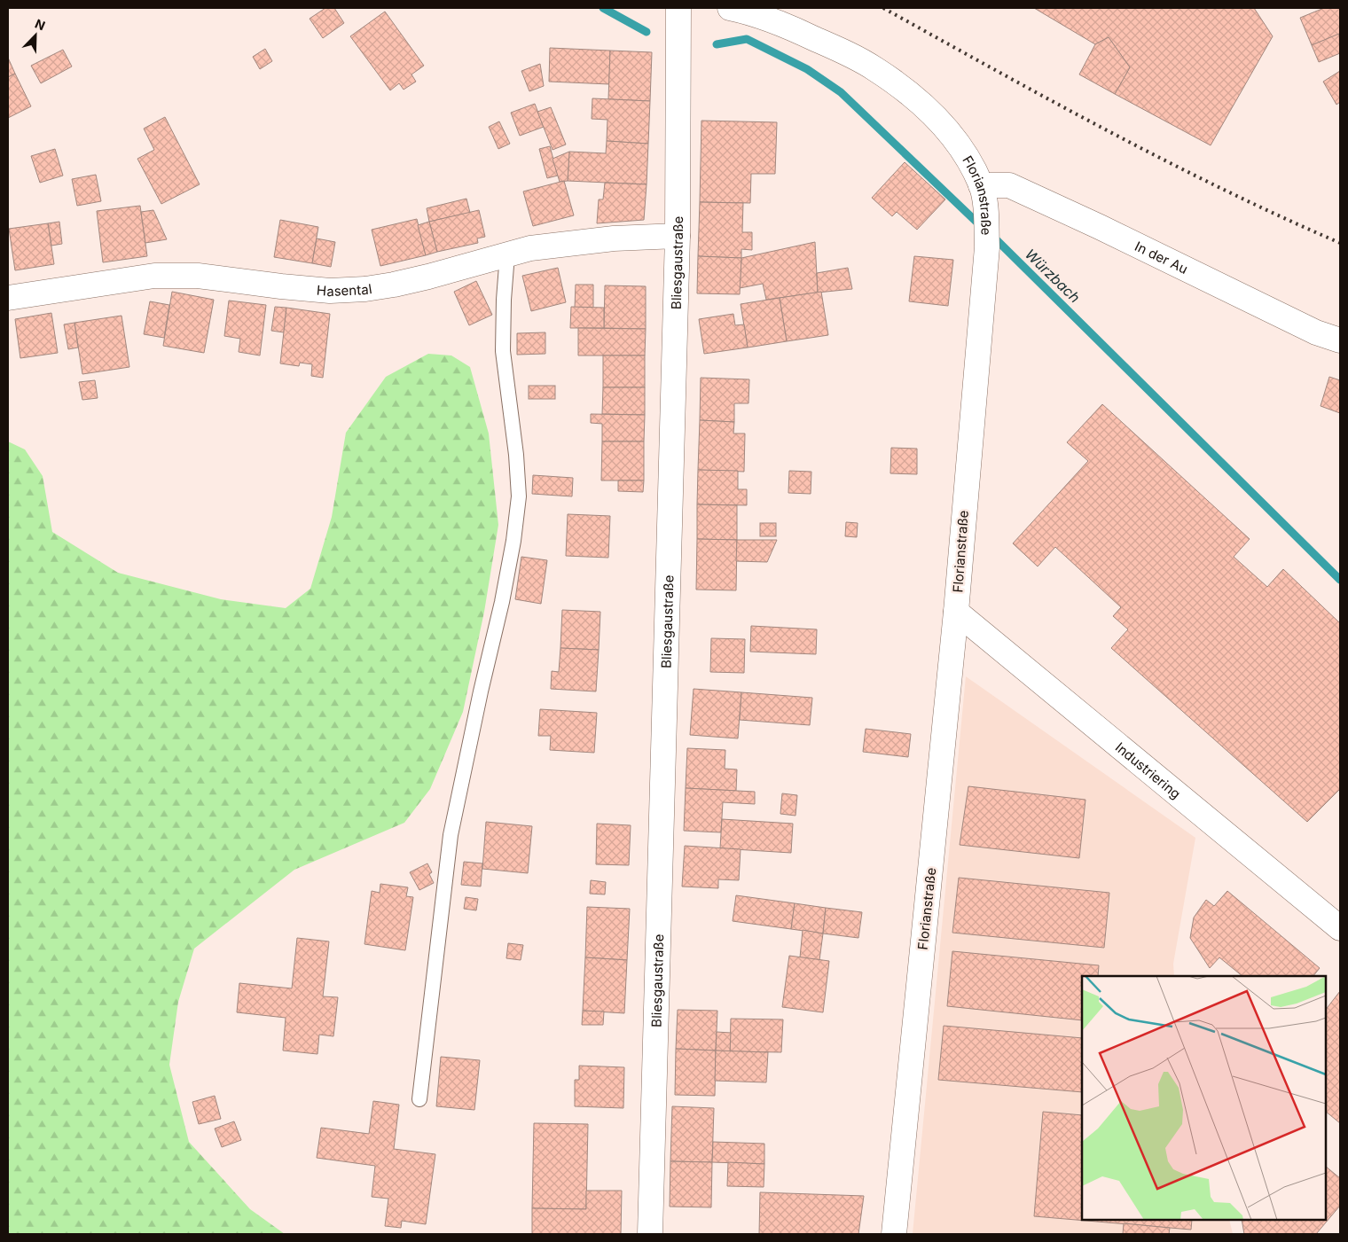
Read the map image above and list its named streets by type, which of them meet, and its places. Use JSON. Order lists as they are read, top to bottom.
{
  "streets": {
    "street": [
      "Florianstraße",
      "In der Au",
      "Bliesgaustraße",
      "Hasental",
      "Industriering"
    ]
  },
  "crossings": [
    ["Florianstraße", "In der Au"],
    ["Florianstraße", "Industriering"],
    ["Bliesgaustraße", "Hasental"]
  ],
  "water": ["Würzbach"],
  "north": "top right"
}
